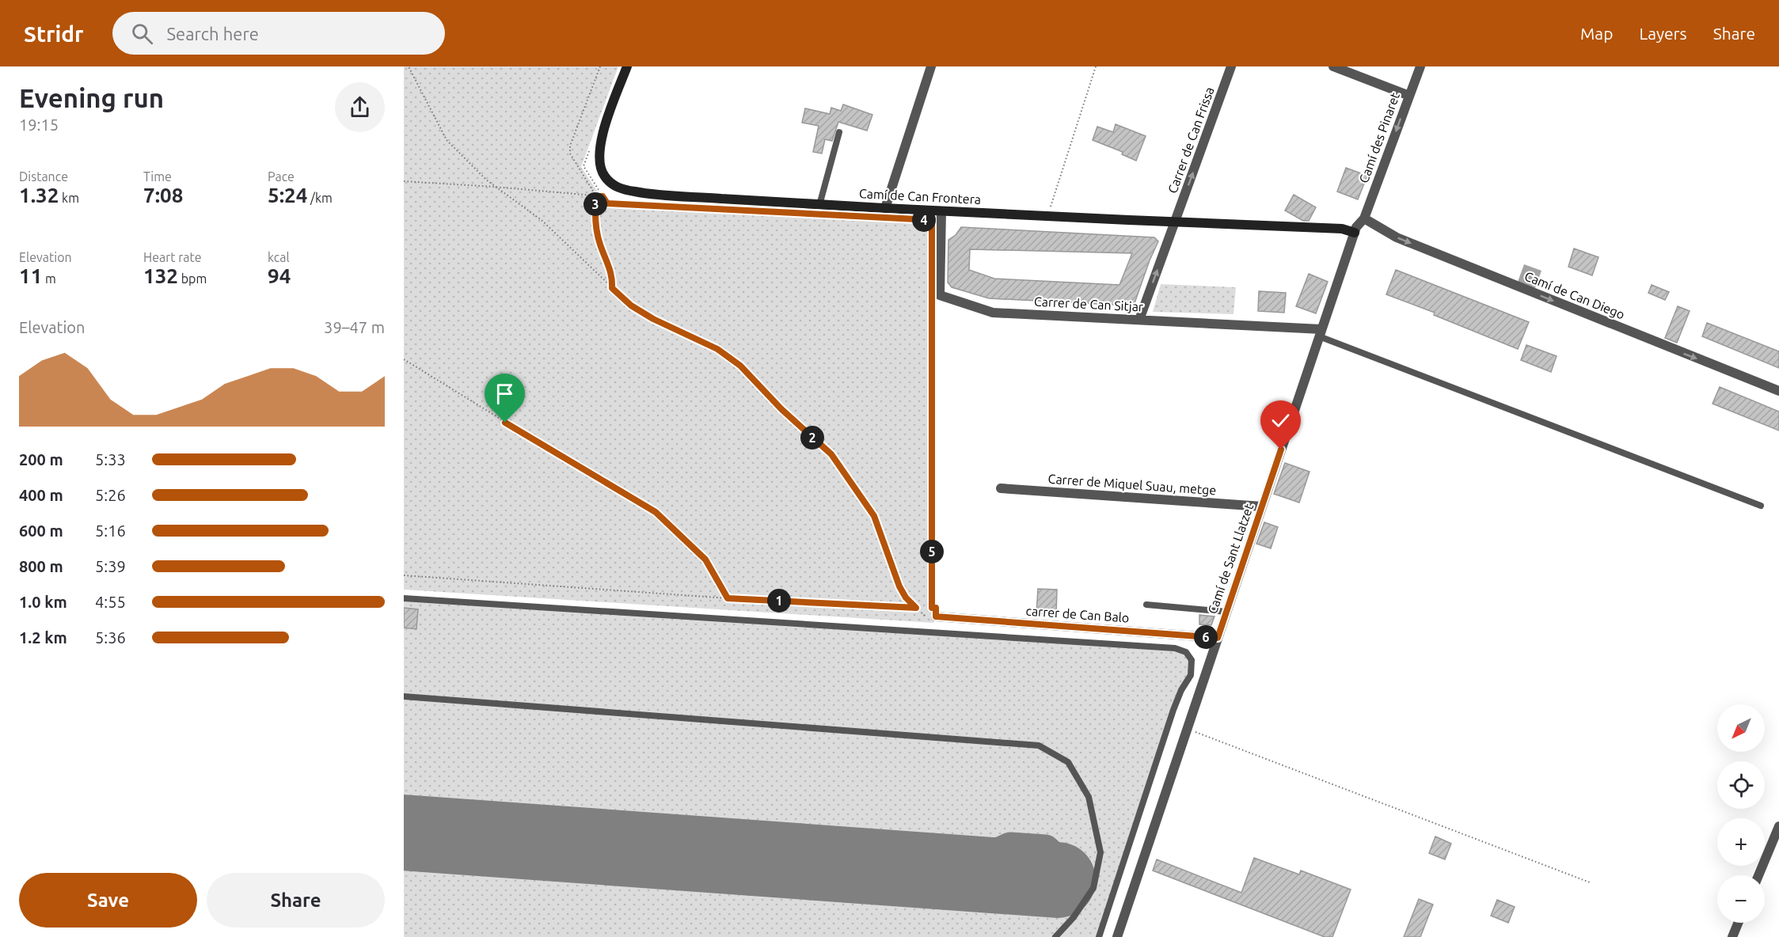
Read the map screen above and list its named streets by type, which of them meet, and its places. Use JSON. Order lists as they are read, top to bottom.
{
  "streets": {
    "street": [
      "Camí des Pinaret",
      "Carrer de Can Frissa",
      "Camí de Can Frontera",
      "Camí de Can Diego",
      "Carrer de Can Sitjar",
      "Carrer de Miquel Suau, metge",
      "Camí de Sant Llatzet",
      "carrer de Can Balo"
    ]
  },
  "crossings": [
    ["Camí des Pinaret", "Camí de Can Diego"],
    ["Camí des Pinaret", "Camí de Sant Llatzet"],
    ["Carrer de Can Frissa", "Camí de Can Frontera"],
    ["Carrer de Can Frissa", "Carrer de Can Sitjar"],
    ["Camí de Can Frontera", "Carrer de Can Sitjar"],
    ["Camí de Can Frontera", "Camí de Sant Llatzet"],
    ["Camí de Can Diego", "Camí de Sant Llatzet"],
    ["Carrer de Can Sitjar", "Camí de Sant Llatzet"],
    ["Carrer de Miquel Suau, metge", "Camí de Sant Llatzet"],
    ["Camí de Sant Llatzet", "carrer de Can Balo"]
  ],
  "one_way": ["Camí des Pinaret", "Carrer de Can Frissa", "Camí de Can Diego"],
  "north": "bottom left",
  "page": {
    "header": "Stridr",
    "search": "Search here",
    "nav": ["Map", "Layers", "Share"],
    "heading": ["Evening run", "19:15"],
    "stats": [
      ["Distance", "1.32 km"],
      ["Time", "7:08"],
      ["Pace", "5:24 /km"],
      ["Elevation", "11 m"],
      ["Heart rate", "132 bpm"],
      ["kcal", "94"]
    ],
    "pins": [
      "3",
      "4",
      "2",
      "5",
      "1",
      "6"
    ],
    "chart": ["Elevation", "39–47 m"],
    "list": [
      {
        "name": "200 m",
        "note": "5:33"
      },
      {
        "name": "400 m",
        "note": "5:26"
      },
      {
        "name": "600 m",
        "note": "5:16"
      },
      {
        "name": "800 m",
        "note": "5:39"
      },
      {
        "name": "1.0 km",
        "note": "4:55"
      },
      {
        "name": "1.2 km",
        "note": "5:36"
      }
    ],
    "map_buttons": ["+", "−"],
    "buttons": ["Save", "Share"]
  }
}
